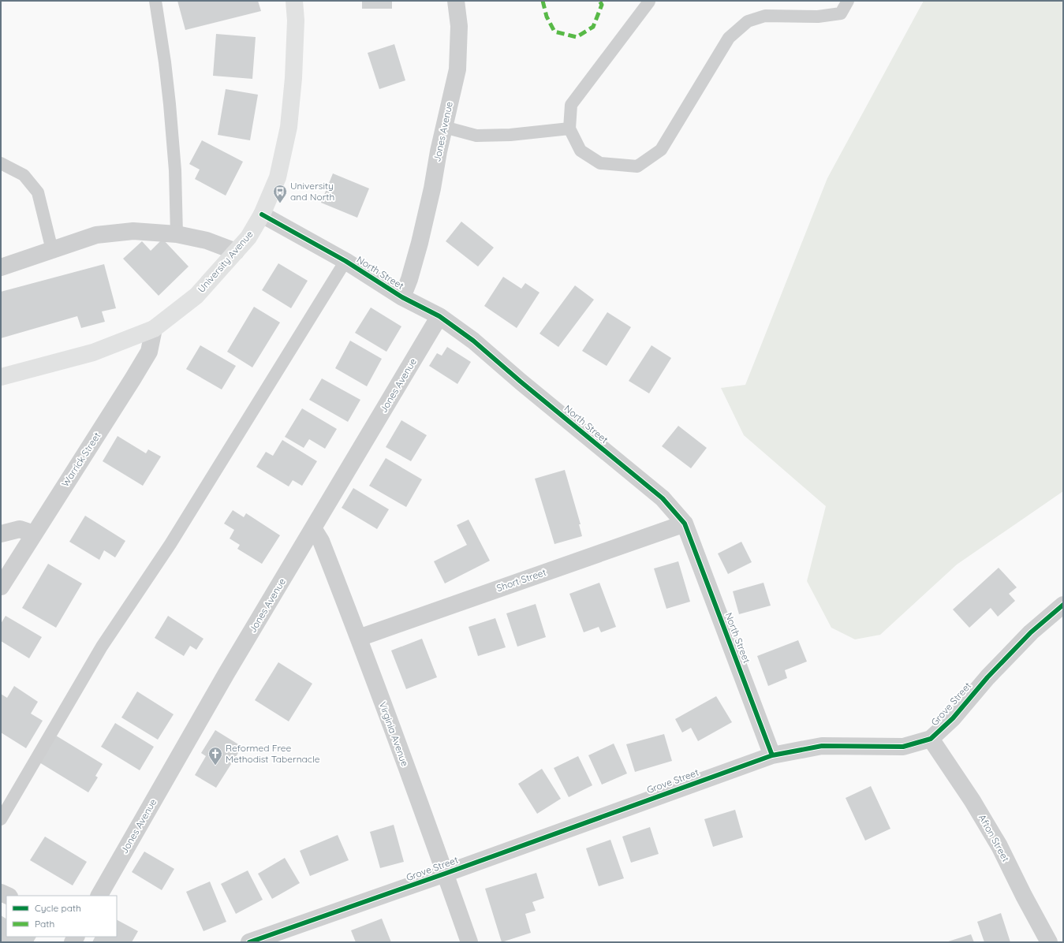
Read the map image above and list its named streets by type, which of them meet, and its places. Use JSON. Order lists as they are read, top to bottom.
{
  "streets": {
    "street": [
      "Jones Avenue",
      "University Avenue",
      "North Street",
      "Warrick Street",
      "Short Street",
      "Grove Street",
      "Virginia Avenue",
      "Afton Street"
    ]
  },
  "crossings": [
    ["Jones Avenue", "North Street"],
    ["Jones Avenue", "Virginia Avenue"],
    ["University Avenue", "North Street"],
    ["University Avenue", "Warrick Street"],
    ["North Street", "Short Street"],
    ["North Street", "Grove Street"],
    ["Short Street", "Virginia Avenue"],
    ["Grove Street", "Virginia Avenue"],
    ["Grove Street", "Afton Street"]
  ],
  "places": {
    "bus stop": ["University and North"],
    "church": ["Reformed Free Methodist Tabernacle"]
  },
  "legend": ["Cycle path", "Path"]
}
